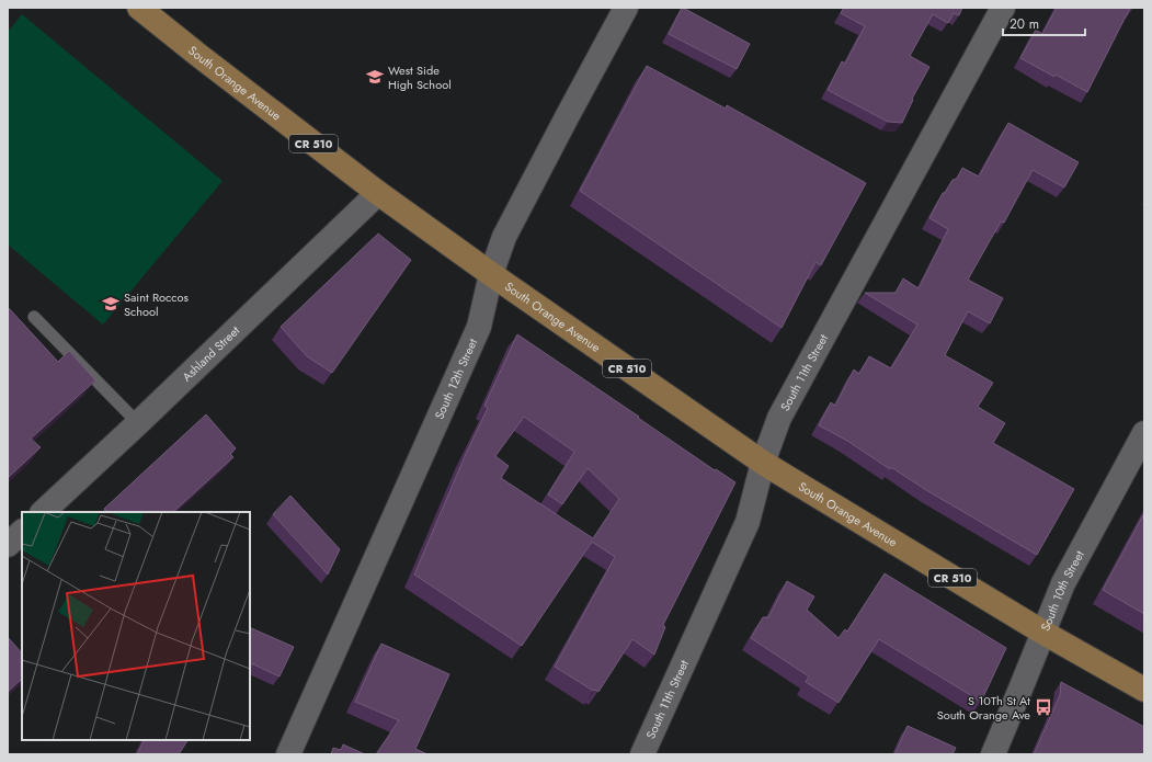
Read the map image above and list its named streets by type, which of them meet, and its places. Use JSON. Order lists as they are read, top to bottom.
{
  "streets": {
    "main road": ["South Orange Avenue", "CR 510"],
    "street": [
      "Ashland Street",
      "South 11th Street",
      "South 12th Street",
      "South 10th Street"
    ]
  },
  "crossings": [
    ["South Orange Avenue", "Ashland Street"],
    ["South Orange Avenue", "South 11th Street"],
    ["South Orange Avenue", "South 12th Street"],
    ["South Orange Avenue", "South 10th Street"]
  ],
  "places": {
    "school or university": ["West Side High School", "Saint Roccos School"],
    "bus stop": ["S 10Th St At South Orange Ave"]
  },
  "scale_bar": "20 m"
}
